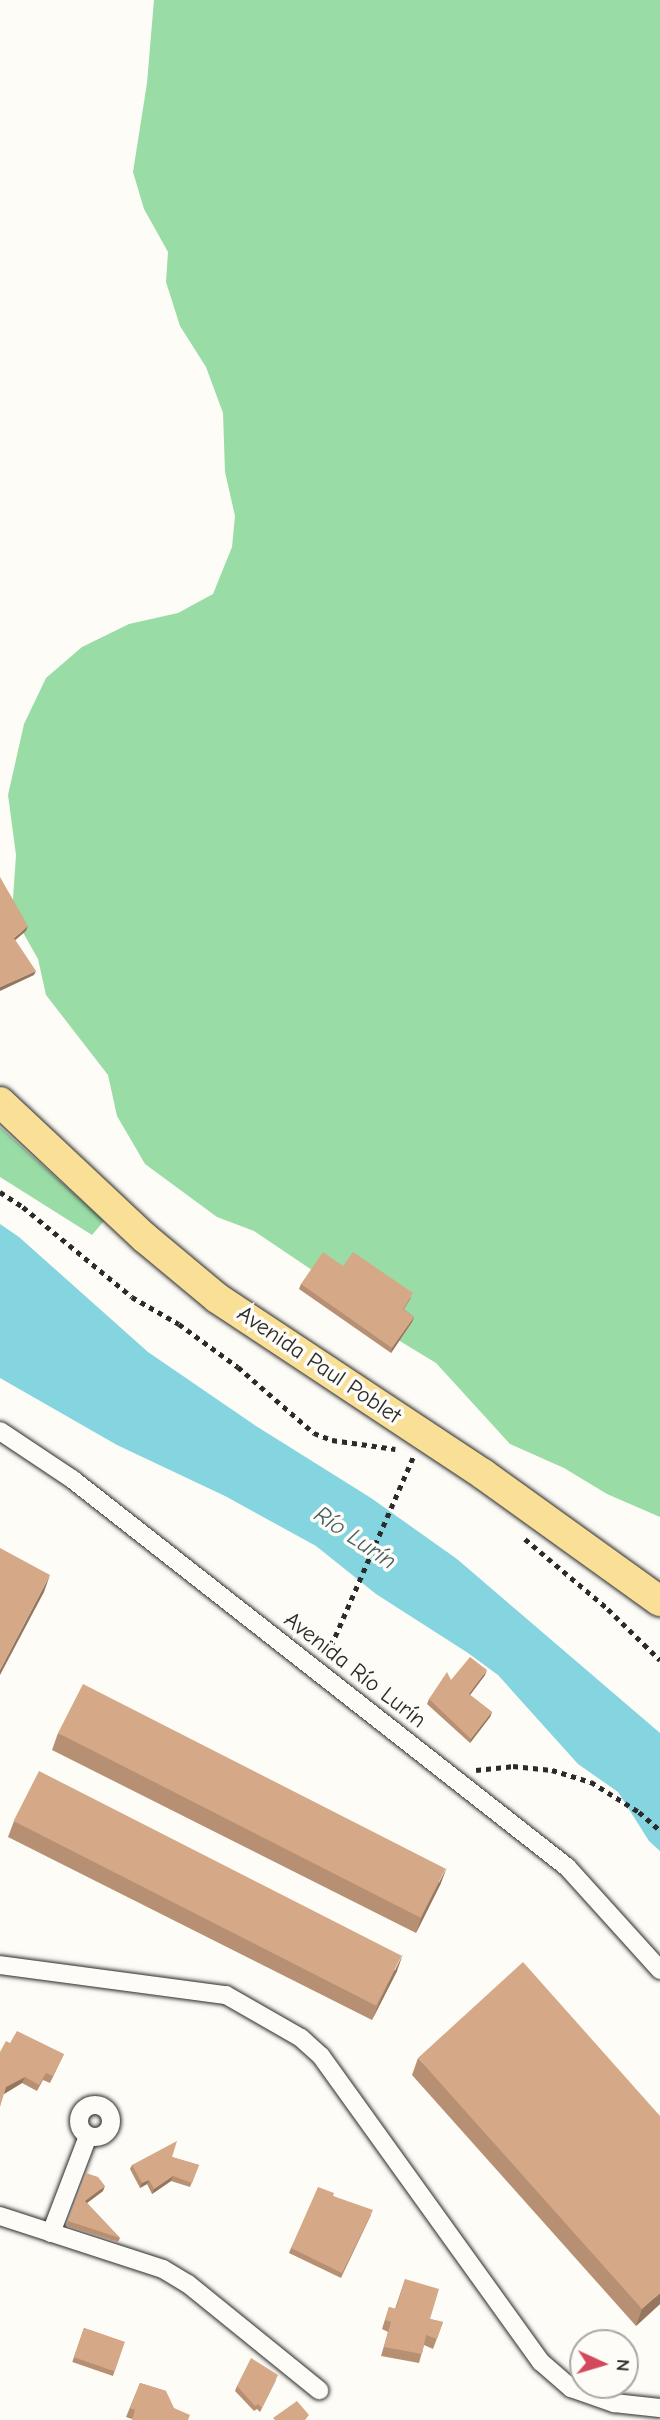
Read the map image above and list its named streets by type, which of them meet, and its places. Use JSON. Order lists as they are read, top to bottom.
{
  "streets": {
    "main road": ["Avenida Paul Poblet"],
    "street": ["Avenida Río Lurín"]
  },
  "water": ["Río Lurín"],
  "north": "right"
}
